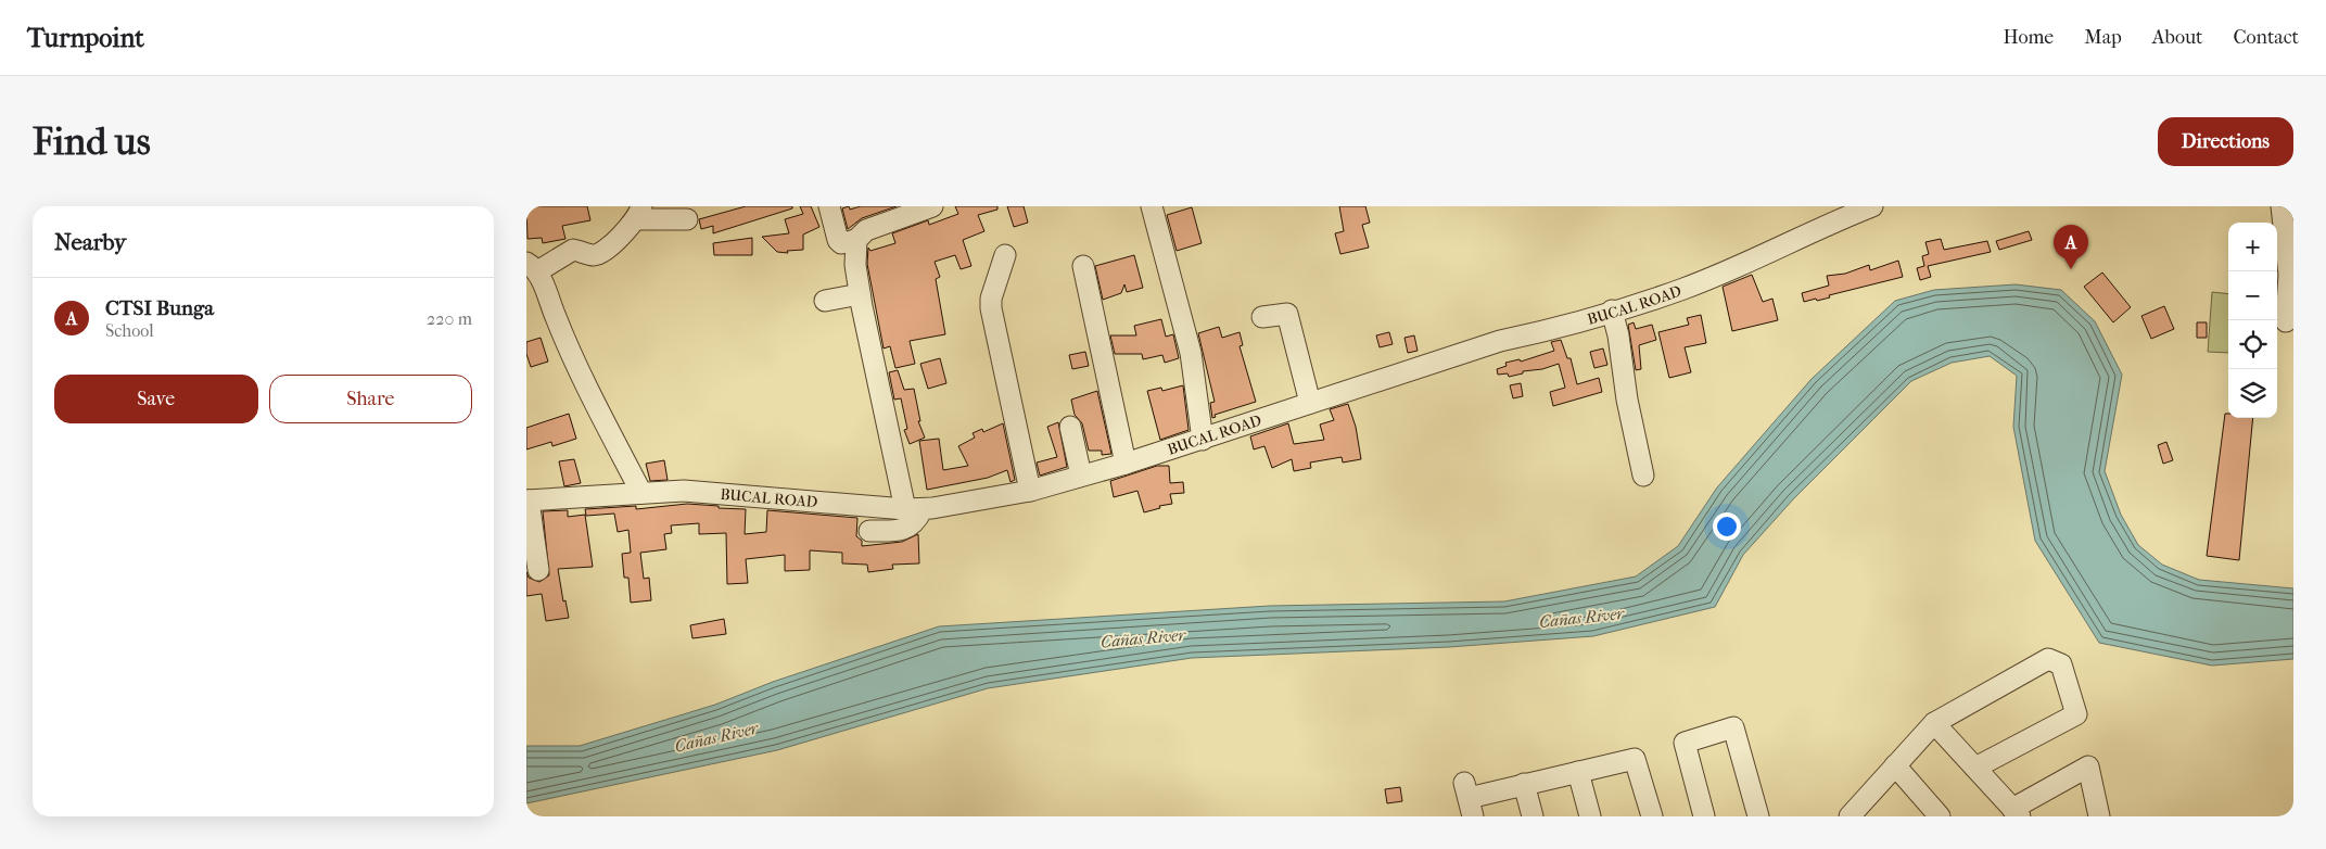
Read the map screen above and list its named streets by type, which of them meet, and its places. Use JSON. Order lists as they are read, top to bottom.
{
  "streets": {
    "street": ["BUCAL ROAD"]
  },
  "water": ["Cañas River"],
  "page": {
    "header": "Turnpoint",
    "nav": [
      "Home",
      "Map",
      "About",
      "Contact"
    ],
    "buttons": [
      "Directions",
      ["Save", "Share"]
    ],
    "title": "Find us",
    "heading": "Nearby",
    "map_buttons": ["+", "−"],
    "pins": "A",
    "list": [
      {
        "mark": "A",
        "name": "CTSI Bunga",
        "note": "School",
        "value": "220 m"
      }
    ]
  }
}
